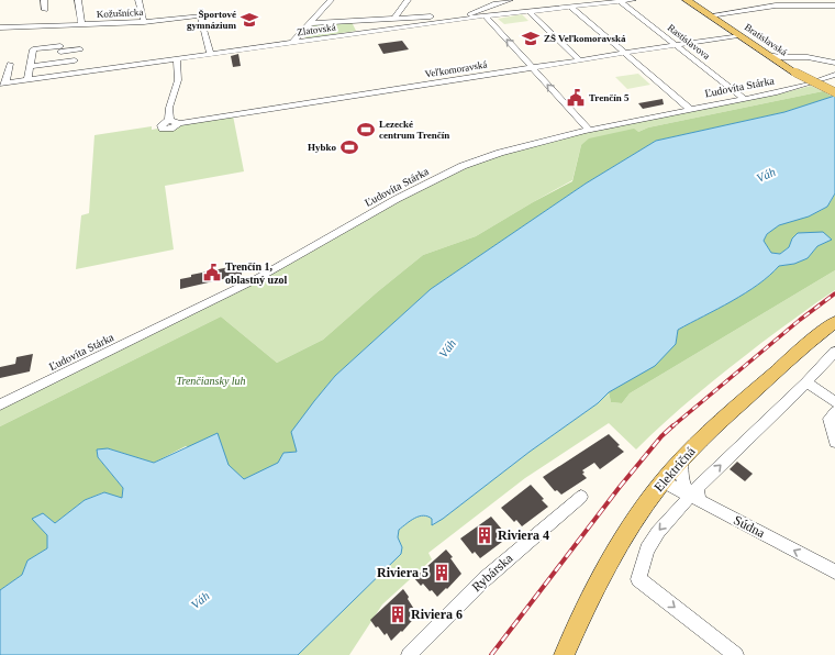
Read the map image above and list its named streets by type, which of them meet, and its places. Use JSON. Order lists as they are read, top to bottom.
{
  "streets": {
    "main road": ["Bratislavská", "Električná"],
    "street": [
      "Kožušnícka",
      "Zlatovská",
      "Rastislavova",
      "Veľkomoravská",
      "Ľudovíta Stárka",
      "Súdna",
      "Rybárska"
    ]
  },
  "crossings": [
    ["Kožušnícka", "Zlatovská"],
    ["Zlatovská", "Rastislavova"],
    ["Zlatovská", "Veľkomoravská"],
    ["Bratislavská", "Veľkomoravská"],
    ["Rastislavova", "Veľkomoravská"],
    ["Rastislavova", "Ľudovíta Stárka"],
    ["Električná", "Súdna"]
  ],
  "one_way": ["Súdna"],
  "water": ["Váh"],
  "parks": ["Trenčiansky luh"],
  "places": {
    "school or university": ["Športové gymnázium", "ZŠ Veľkomoravská"],
    "public building": ["Trenčín 5", "Trenčín 1, oblastný uzol"],
    "sports": ["Lezecké centrum Trenčín", "Hybko"],
    "building": ["Riviera 4", "Riviera 5", "Riviera 6"]
  }
}
